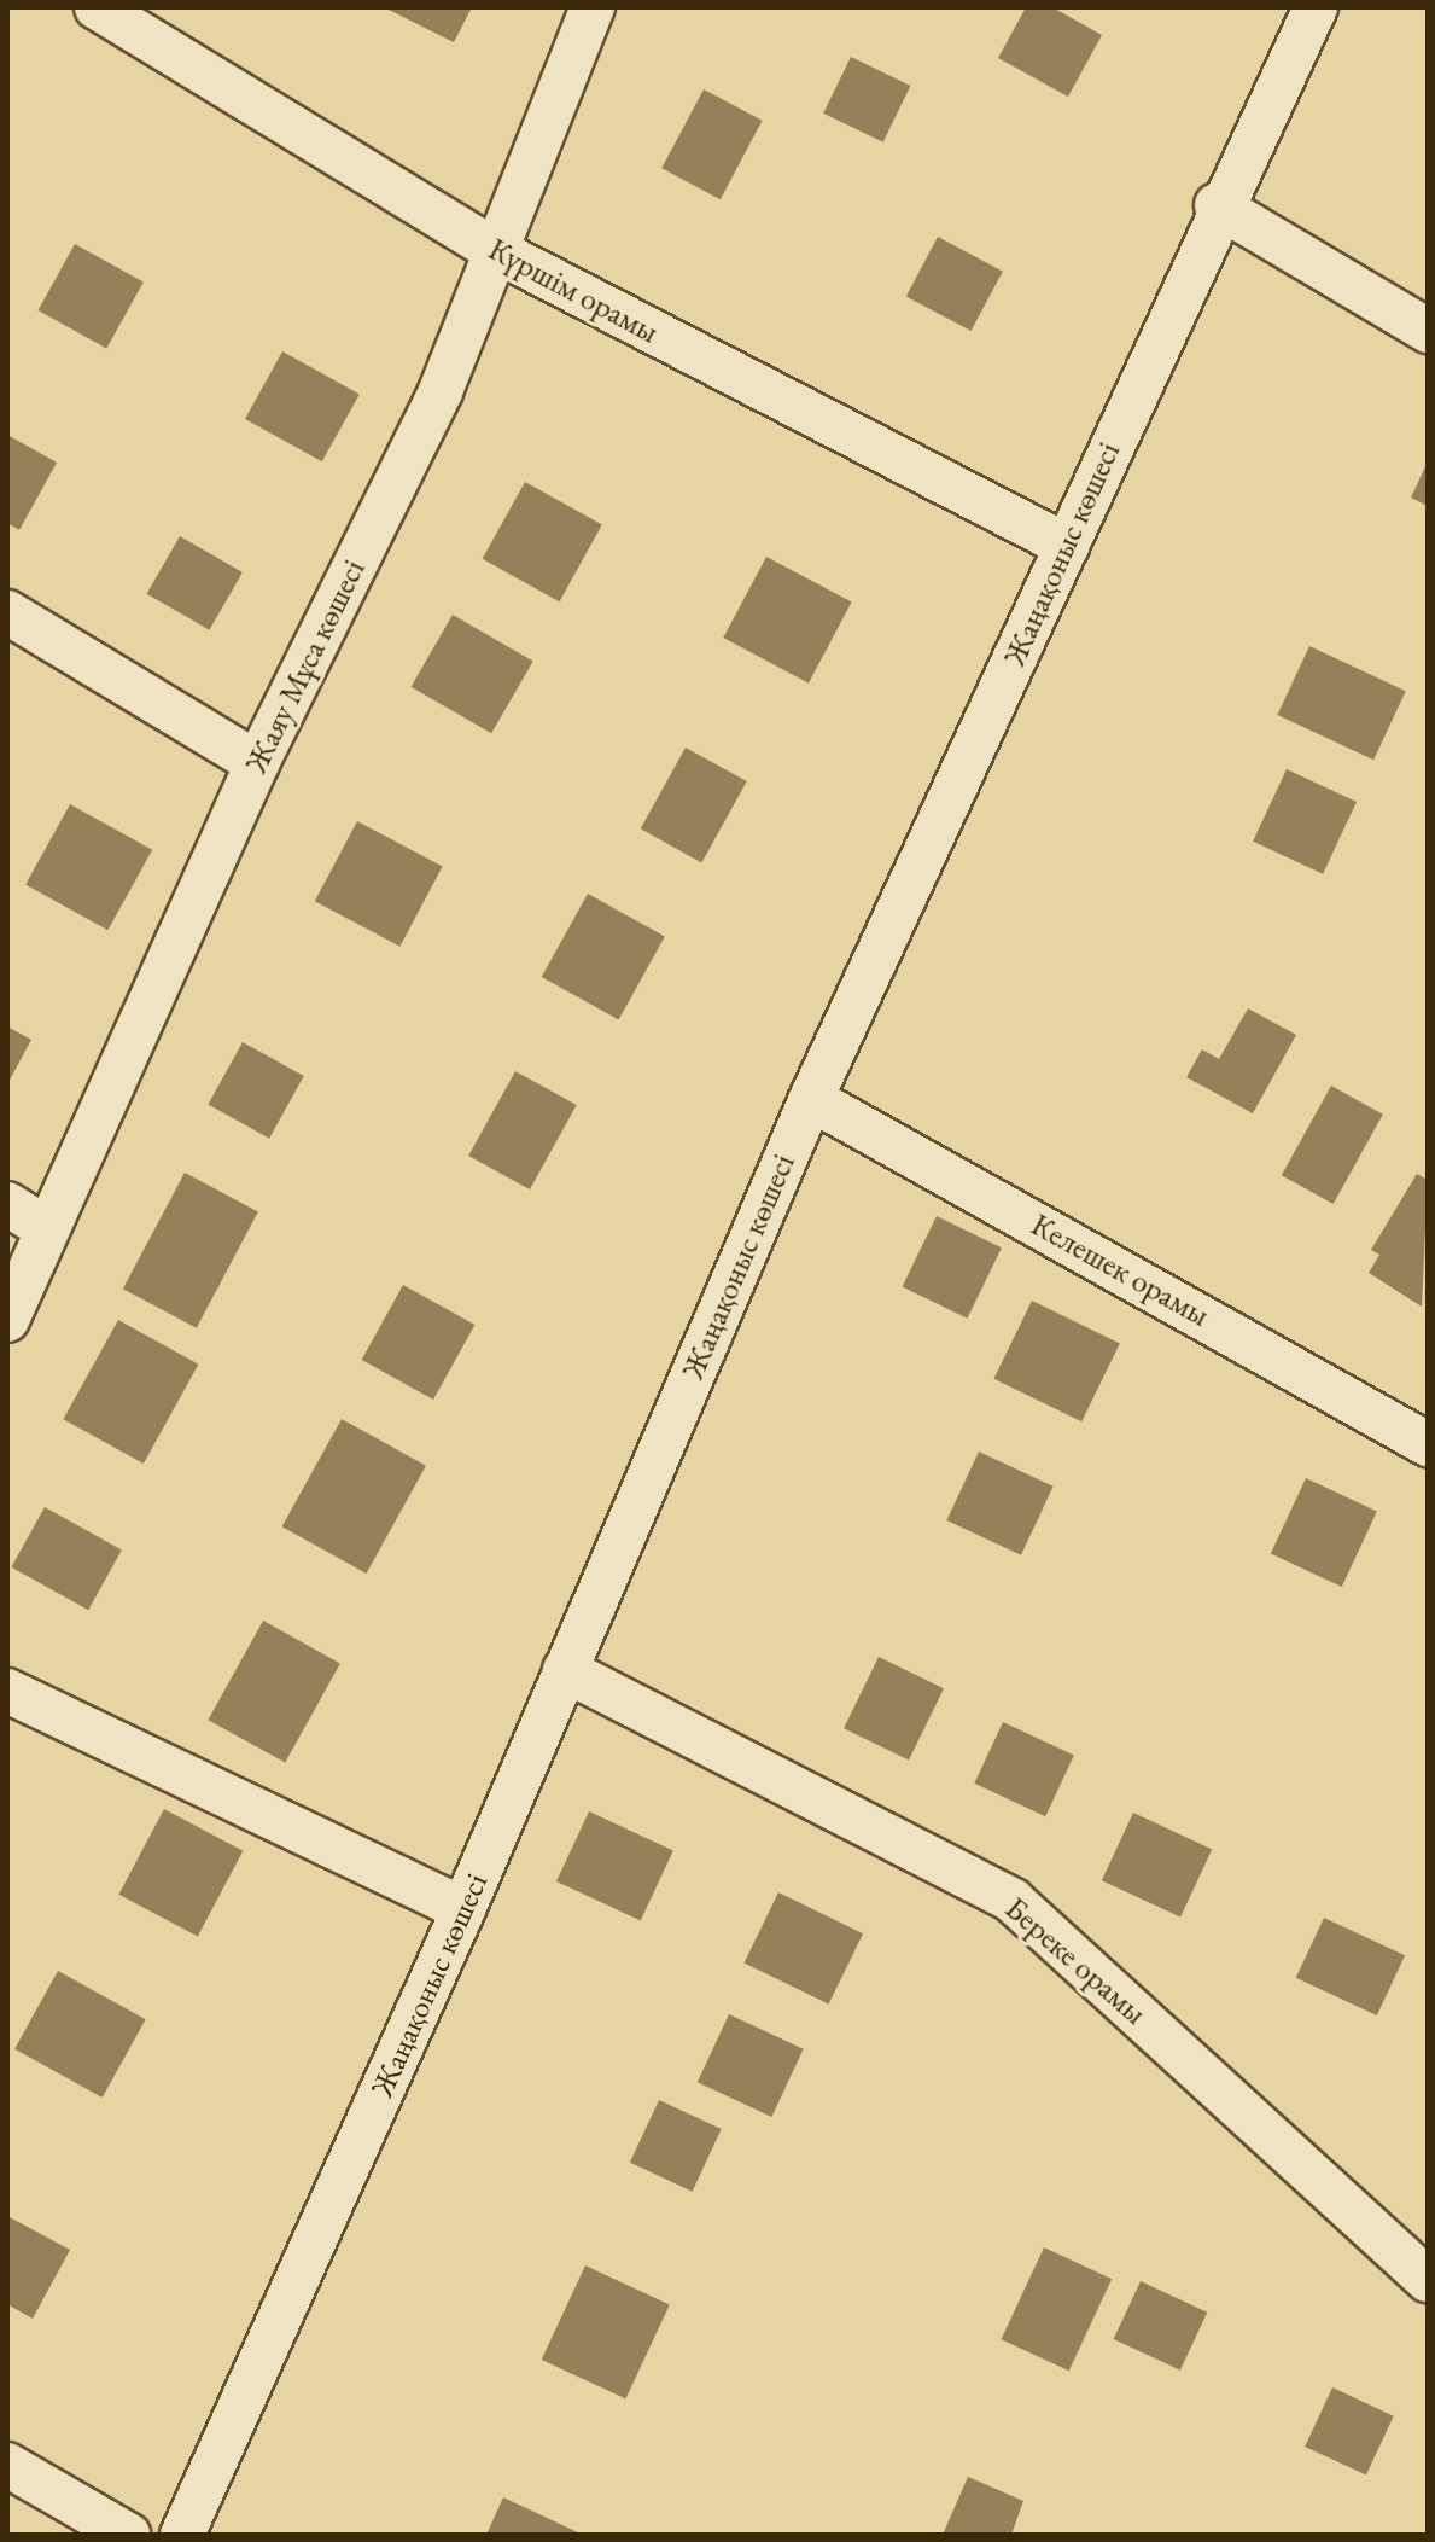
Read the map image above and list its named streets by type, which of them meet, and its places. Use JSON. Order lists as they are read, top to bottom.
{
  "streets": {
    "street": [
      "Күршім орамы",
      "Жаңақоныс көшесі",
      "Жаяу Мұса көшесі",
      "Келешек орамы",
      "Береке орамы"
    ]
  },
  "crossings": [
    ["Күршім орамы", "Жаңақоныс көшесі"],
    ["Күршім орамы", "Жаяу Мұса көшесі"],
    ["Жаңақоныс көшесі", "Келешек орамы"],
    ["Жаңақоныс көшесі", "Береке орамы"]
  ]
}
